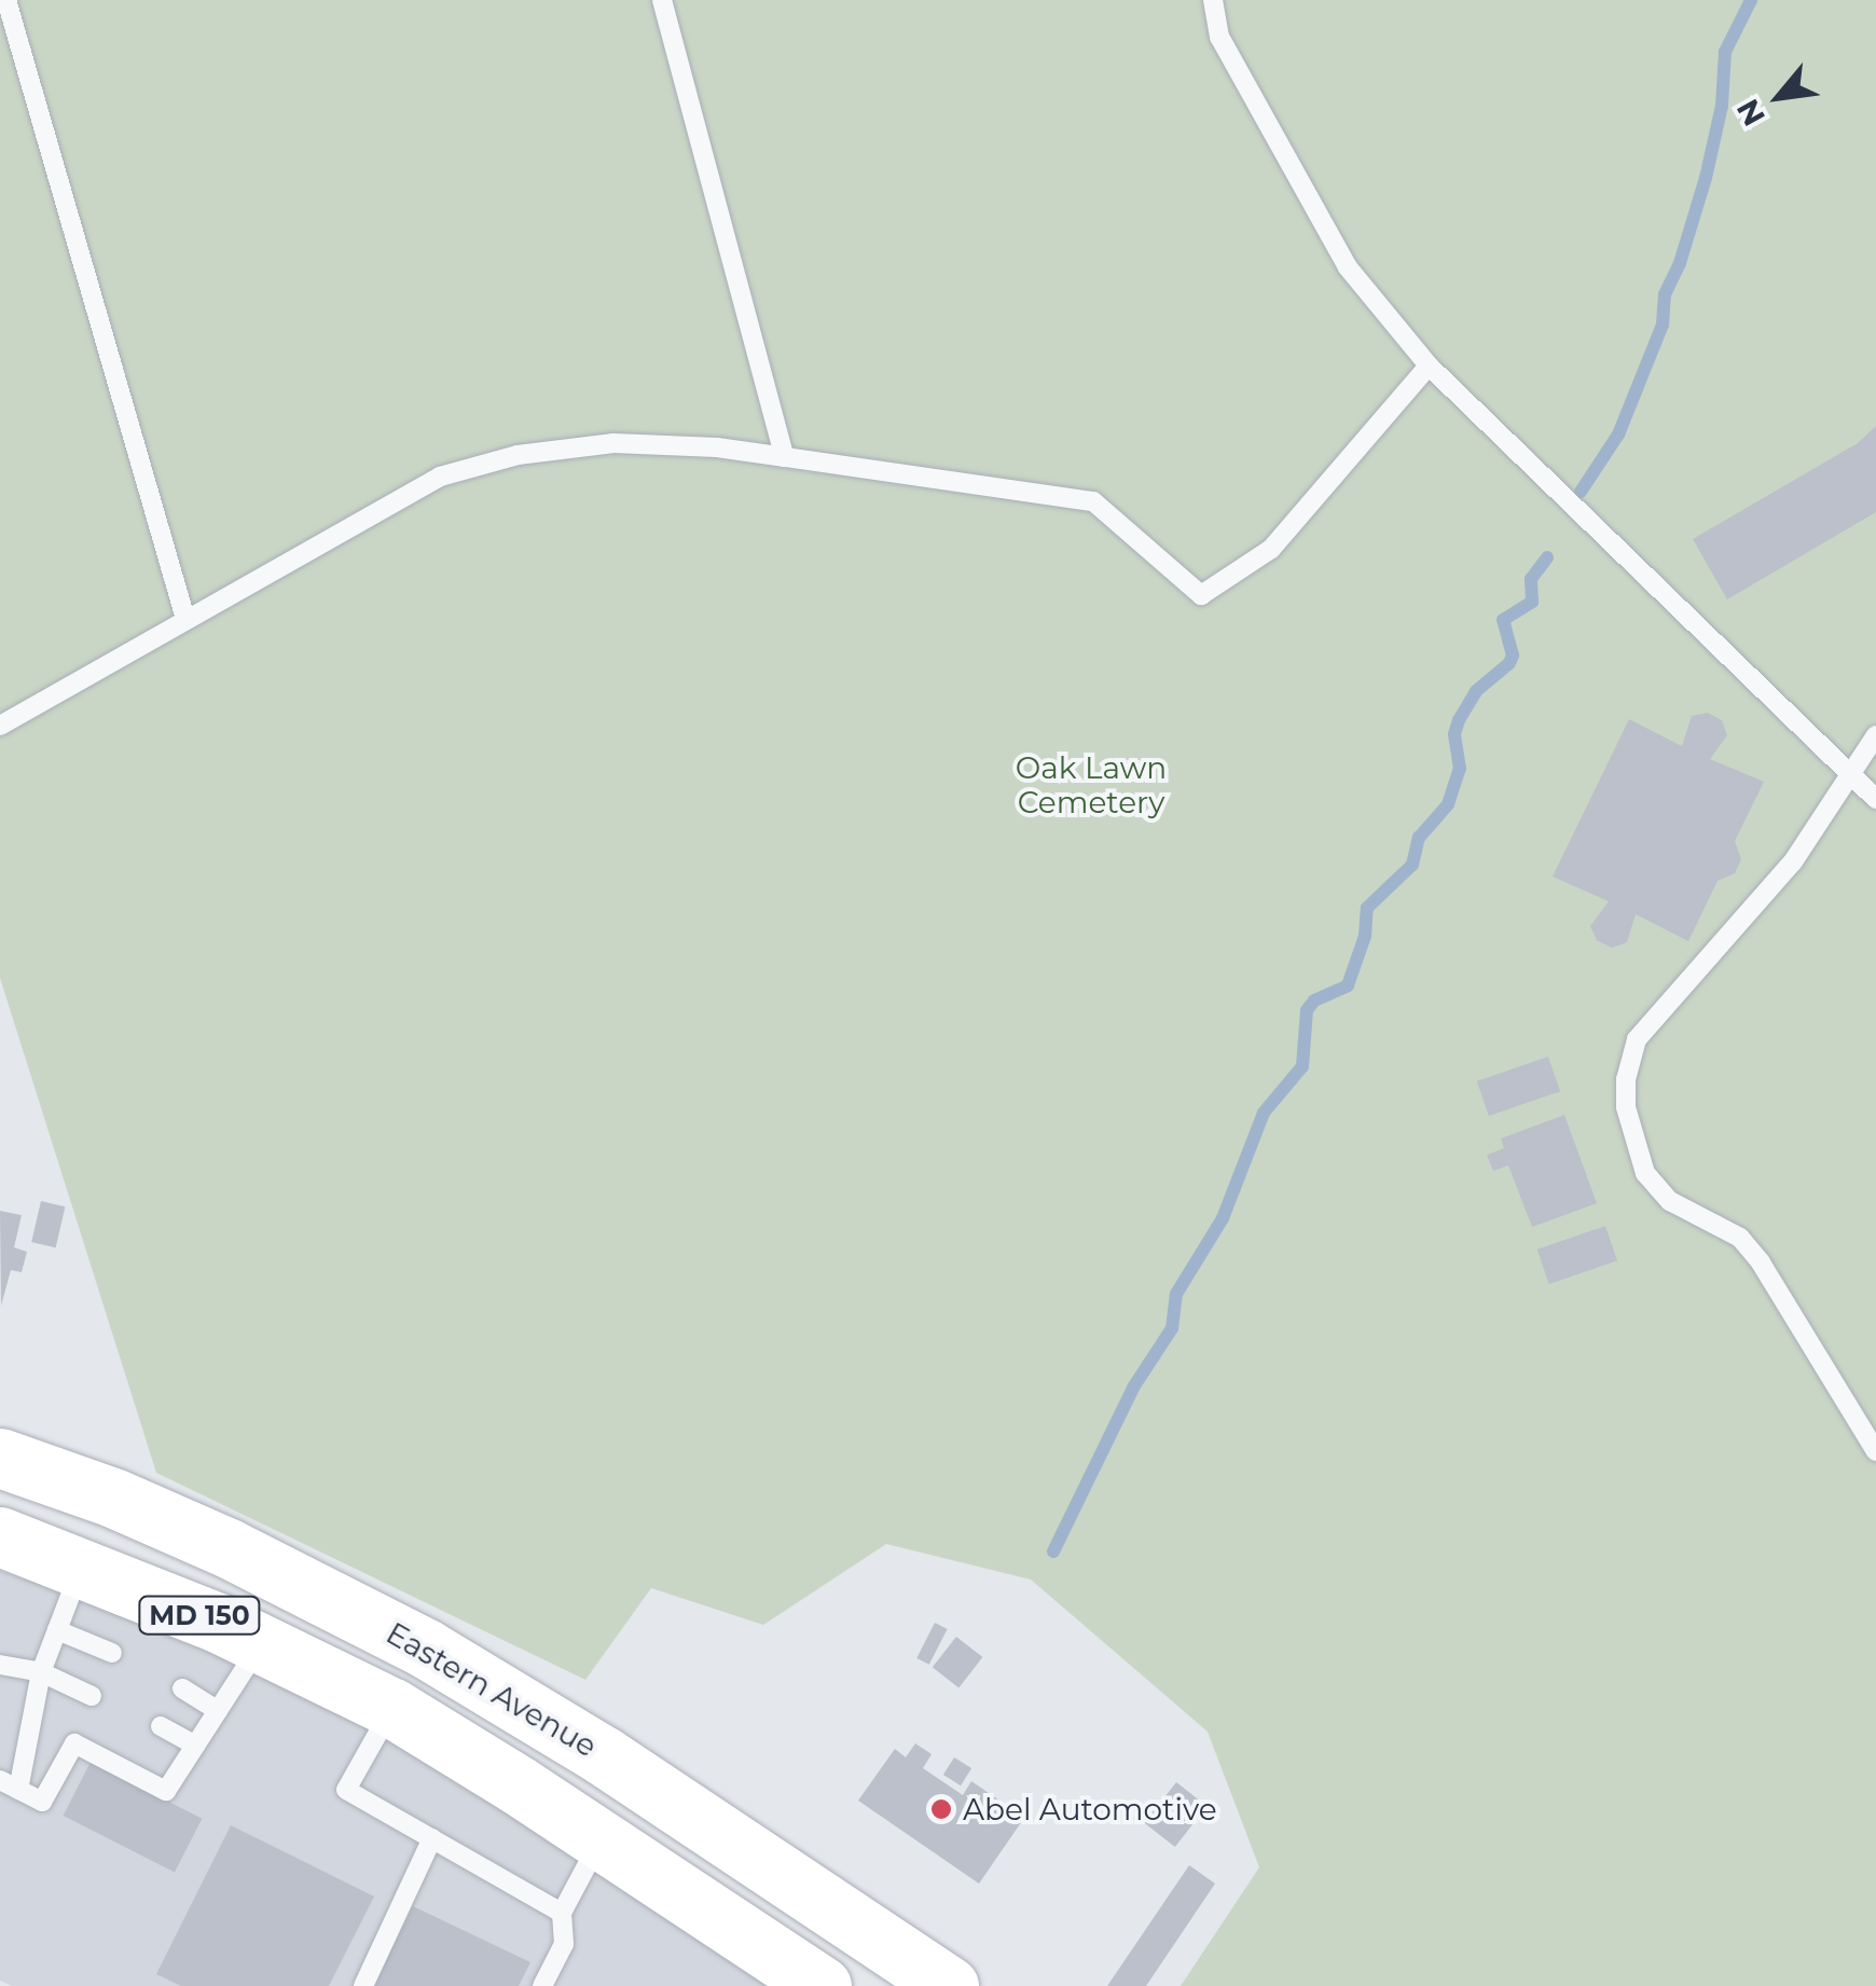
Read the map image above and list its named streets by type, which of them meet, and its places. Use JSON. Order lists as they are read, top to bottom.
{
  "streets": {
    "main road": ["MD 150", "Eastern Avenue"]
  },
  "parks": ["Oak Lawn Cemetery"],
  "places": ["Abel Automotive"],
  "north": "bottom left"
}
